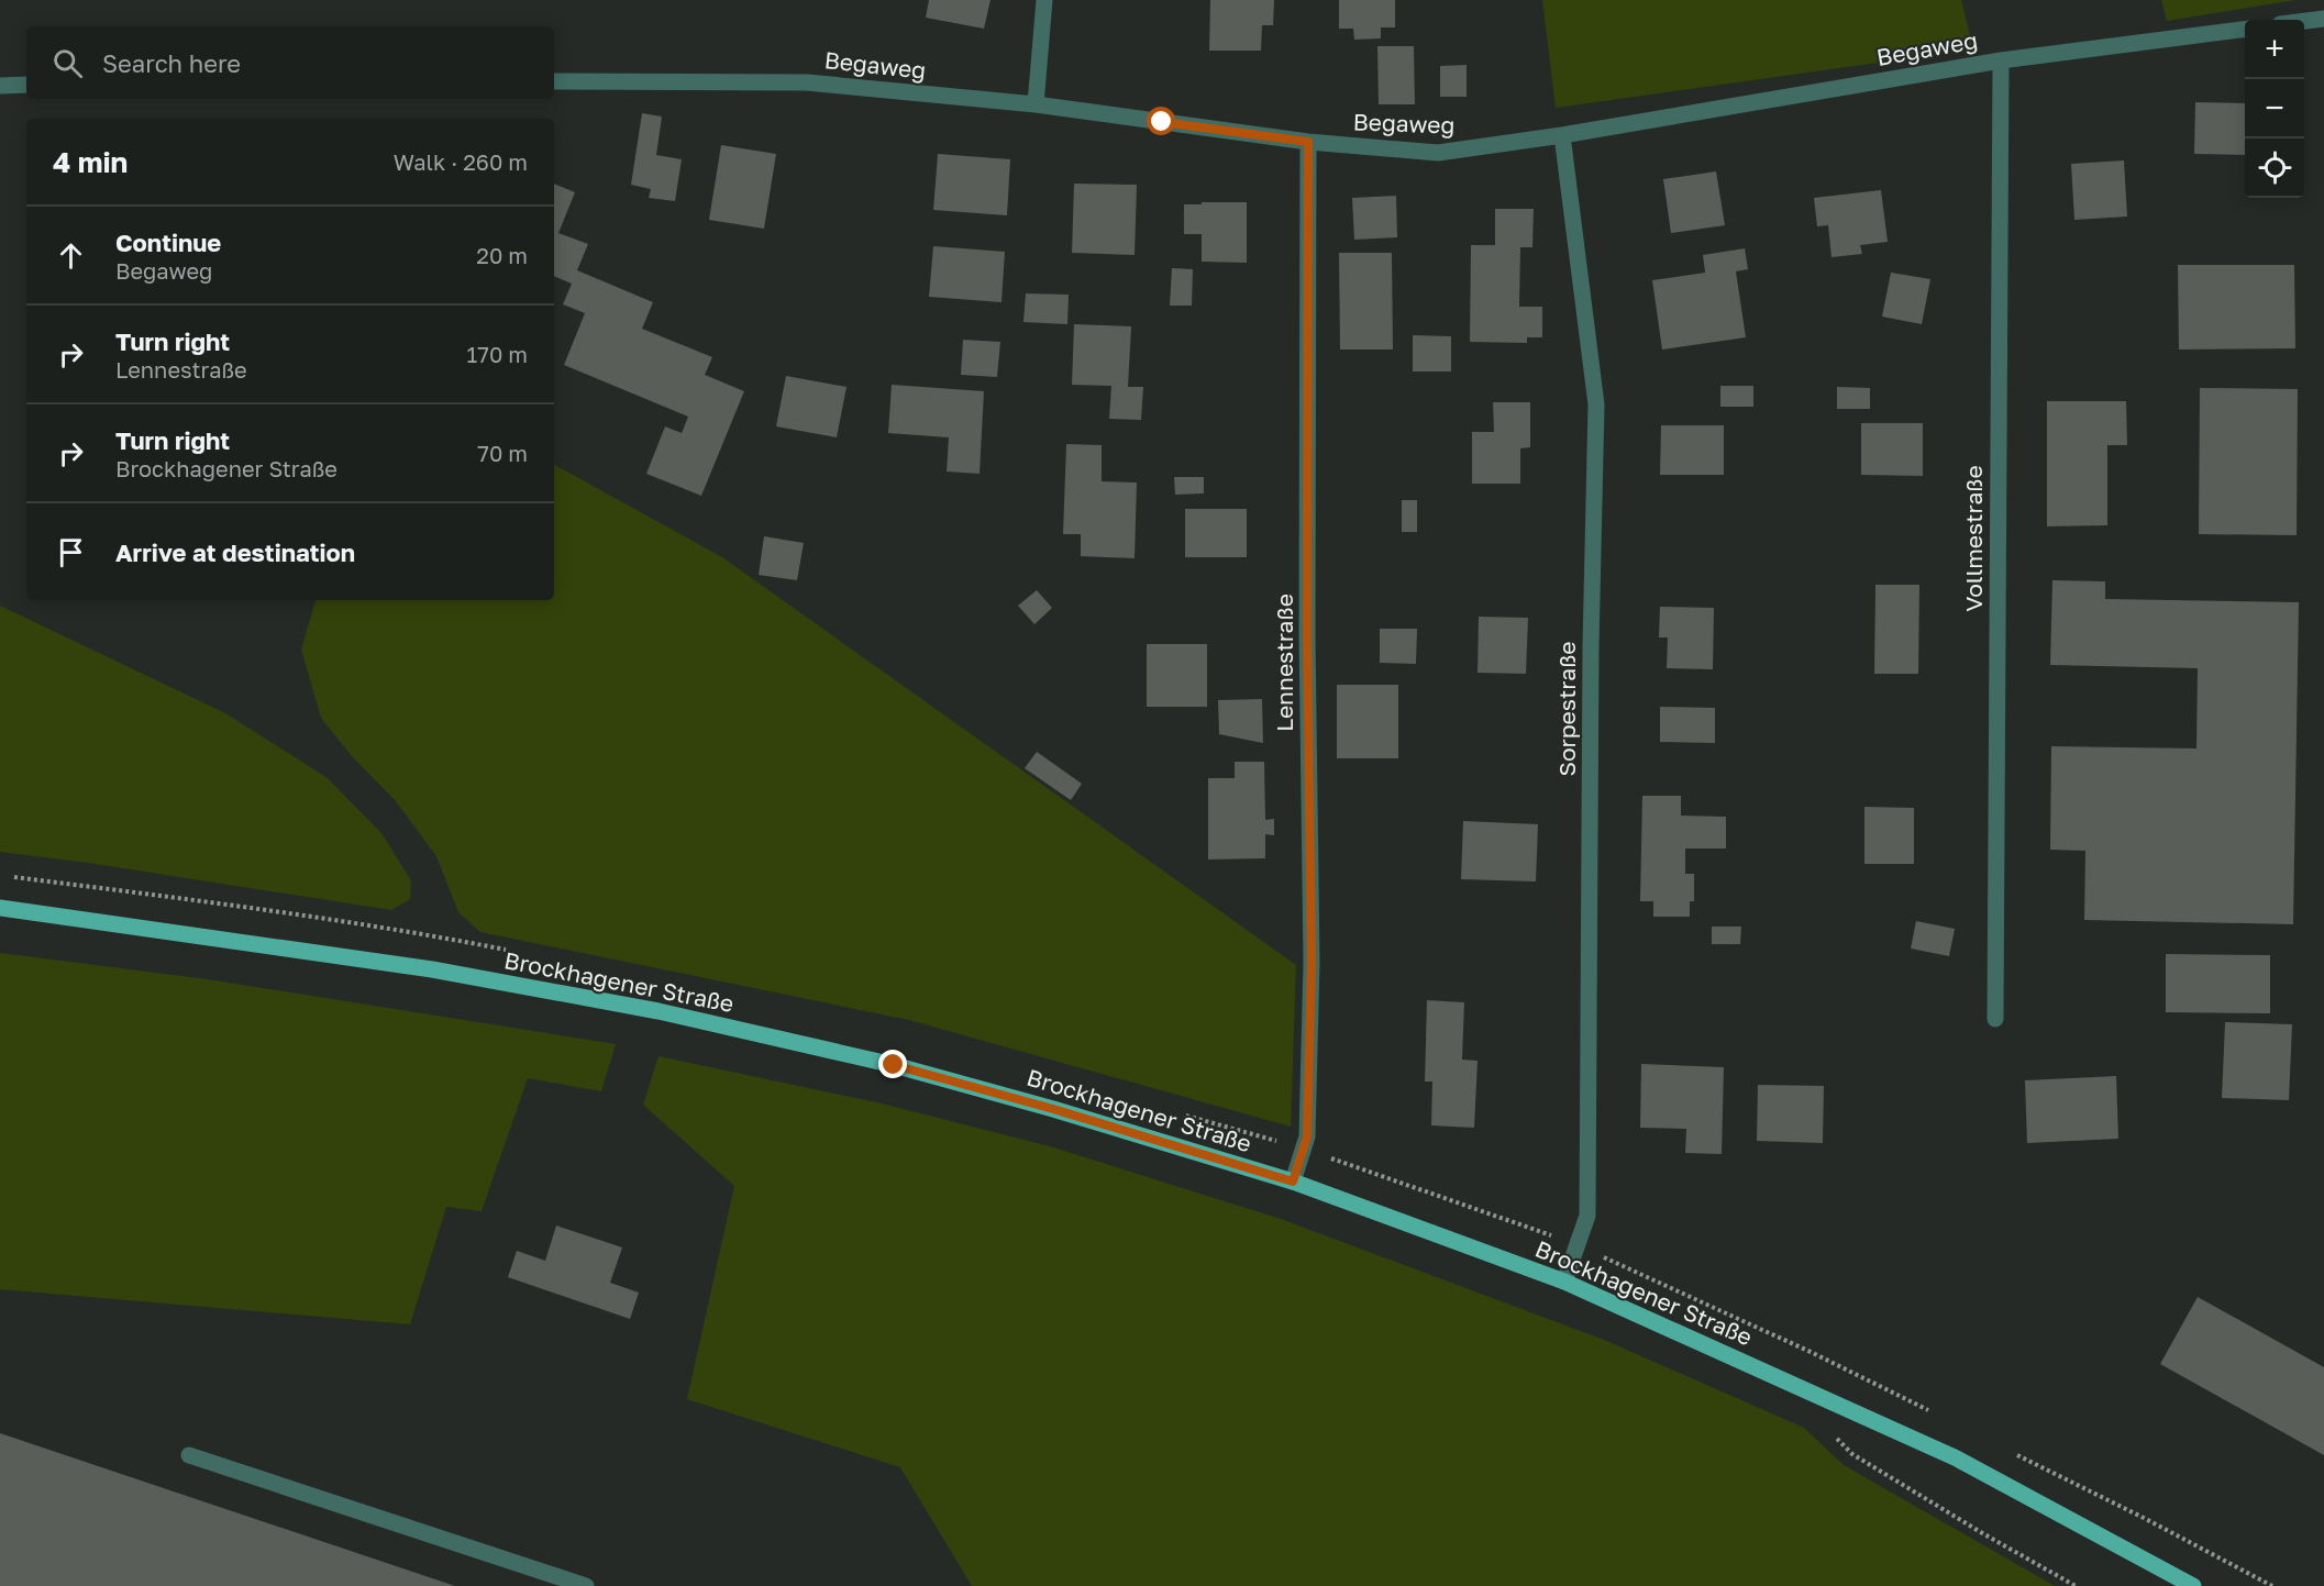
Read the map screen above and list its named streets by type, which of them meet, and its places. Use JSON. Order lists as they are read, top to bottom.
{
  "streets": {
    "main road": ["Brockhagener Straße"],
    "street": [
      "Begaweg",
      "Vollmestraße",
      "Lennestraße",
      "Sorpestraße"
    ]
  },
  "crossings": [
    ["Begaweg", "Vollmestraße"],
    ["Begaweg", "Lennestraße"],
    ["Begaweg", "Sorpestraße"],
    ["Lennestraße", "Brockhagener Straße"],
    ["Sorpestraße", "Brockhagener Straße"]
  ],
  "page": {
    "map_buttons": ["+", "−"],
    "search": "Search here",
    "heading": ["4 min", "Walk · 260 m"],
    "list": [
      ["Continue", "Begaweg", "20 m"],
      ["Turn right", "Lennestraße", "170 m"],
      ["Turn right", "Brockhagener Straße", "70 m"],
      "Arrive at destination"
    ]
  }
}
